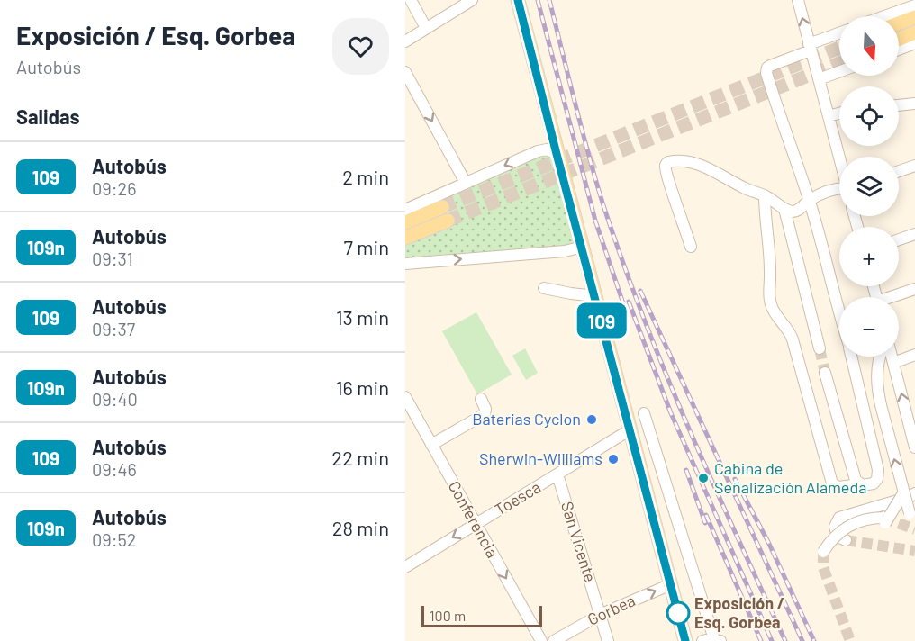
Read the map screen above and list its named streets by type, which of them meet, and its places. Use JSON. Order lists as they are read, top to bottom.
{
  "streets": {
    "street": [
      "Toesca",
      "Conferencia",
      "San Vicente",
      "Gorbea"
    ]
  },
  "crossings": [
    ["Toesca", "Conferencia"],
    ["Toesca", "San Vicente"],
    ["San Vicente", "Gorbea"]
  ],
  "one_way": ["Conferencia", "Gorbea"],
  "places": [
    "Baterias Cyclon",
    "Sherwin-Williams",
    "Cabina de Señalización Alameda",
    "Exposición / Esq. Gorbea"
  ],
  "lines": ["bus line 109"],
  "scale_bar": "100 m",
  "north": "bottom",
  "page": {
    "heading": [
      ["Exposición / Esq. Gorbea", "Autobús"],
      "Salidas"
    ],
    "on_map": "109",
    "map_buttons": ["+", "−"],
    "list": [
      {
        "mark": "109",
        "name": "Autobús",
        "note": "09:26",
        "value": "2 min"
      },
      {
        "mark": "109n",
        "name": "Autobús",
        "note": "09:31",
        "value": "7 min"
      },
      {
        "mark": "109",
        "name": "Autobús",
        "note": "09:37",
        "value": "13 min"
      },
      {
        "mark": "109n",
        "name": "Autobús",
        "note": "09:40",
        "value": "16 min"
      },
      {
        "mark": "109",
        "name": "Autobús",
        "note": "09:46",
        "value": "22 min"
      },
      {
        "mark": "109n",
        "name": "Autobús",
        "note": "09:52",
        "value": "28 min"
      }
    ],
    "scale": "100 m"
  }
}
